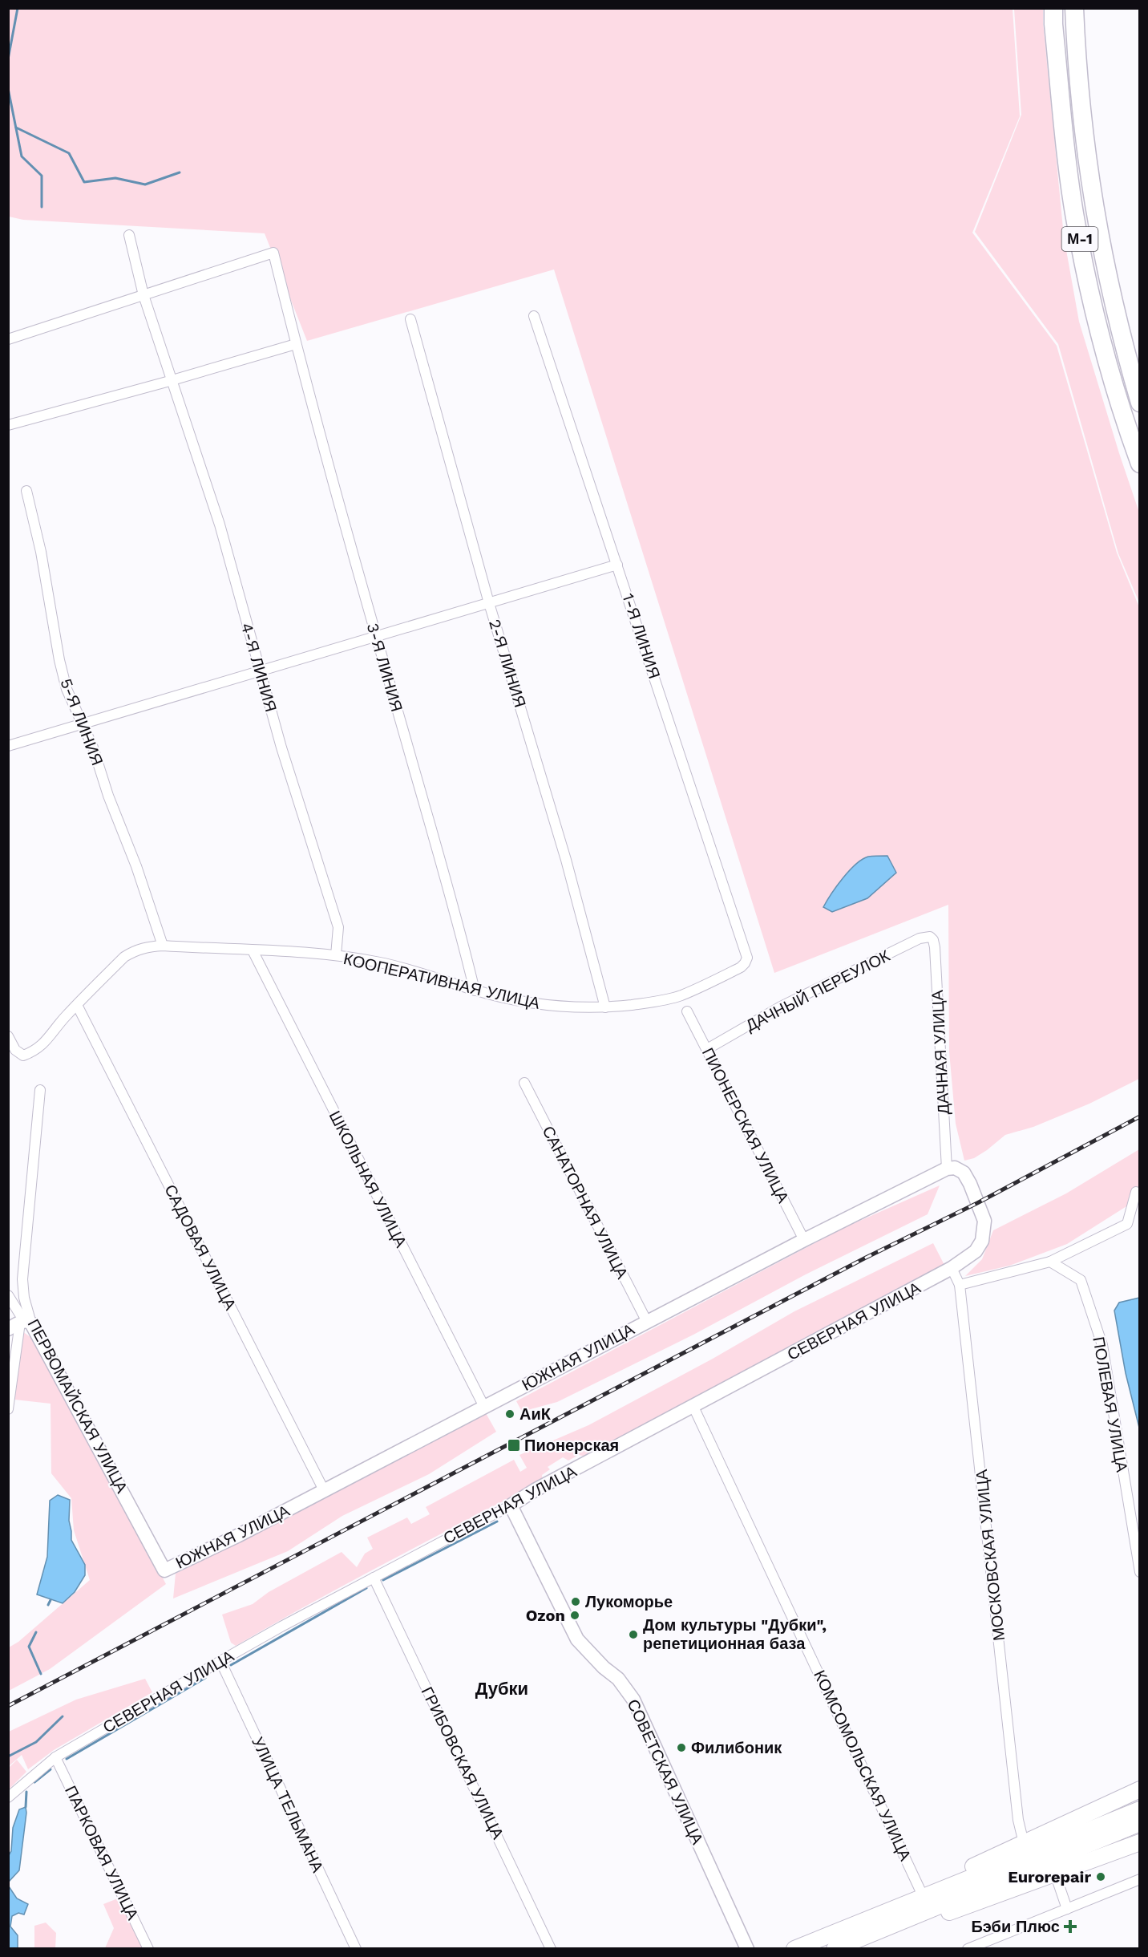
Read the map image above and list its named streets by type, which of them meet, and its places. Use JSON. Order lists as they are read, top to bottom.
{
  "streets": {
    "highway": ["М-1"],
    "street": [
      "1-Я ЛИНИЯ",
      "2-Я ЛИНИЯ",
      "4-Я ЛИНИЯ",
      "3-Я ЛИНИЯ",
      "5-Я ЛИНИЯ",
      "КООПЕРАТИВНАЯ УЛИЦА",
      "ДАЧНЫЙ ПЕРЕУЛОК",
      "ДАЧНАЯ УЛИЦА",
      "ПИОНЕРСКАЯ УЛИЦА",
      "ШКОЛЬНАЯ УЛИЦА",
      "САНАТОРНАЯ УЛИЦА",
      "САДОВАЯ УЛИЦА",
      "СЕВЕРНАЯ УЛИЦА",
      "ЮЖНАЯ УЛИЦА",
      "ПОЛЕВАЯ УЛИЦА",
      "ПЕРВОМАЙСКАЯ УЛИЦА",
      "МОСКОВСКАЯ УЛИЦА",
      "ГРИБОВСКАЯ УЛИЦА",
      "КОМСОМОЛЬСКАЯ УЛИЦА",
      "СОВЕТСКАЯ УЛИЦА",
      "УЛИЦА ТЕЛЬМАНА",
      "ПАРКОВАЯ УЛИЦА"
    ]
  },
  "crossings": [
    ["1-Я ЛИНИЯ", "КООПЕРАТИВНАЯ УЛИЦА"],
    ["2-Я ЛИНИЯ", "КООПЕРАТИВНАЯ УЛИЦА"],
    ["4-Я ЛИНИЯ", "3-Я ЛИНИЯ"],
    ["4-Я ЛИНИЯ", "КООПЕРАТИВНАЯ УЛИЦА"],
    ["3-Я ЛИНИЯ", "КООПЕРАТИВНАЯ УЛИЦА"],
    ["5-Я ЛИНИЯ", "КООПЕРАТИВНАЯ УЛИЦА"],
    ["КООПЕРАТИВНАЯ УЛИЦА", "ШКОЛЬНАЯ УЛИЦА"],
    ["КООПЕРАТИВНАЯ УЛИЦА", "САДОВАЯ УЛИЦА"],
    ["ДАЧНЫЙ ПЕРЕУЛОК", "ДАЧНАЯ УЛИЦА"],
    ["ДАЧНЫЙ ПЕРЕУЛОК", "ПИОНЕРСКАЯ УЛИЦА"],
    ["ДАЧНАЯ УЛИЦА", "СЕВЕРНАЯ УЛИЦА"],
    ["ДАЧНАЯ УЛИЦА", "ЮЖНАЯ УЛИЦА"],
    ["ПИОНЕРСКАЯ УЛИЦА", "ЮЖНАЯ УЛИЦА"],
    ["ШКОЛЬНАЯ УЛИЦА", "ЮЖНАЯ УЛИЦА"],
    ["САНАТОРНАЯ УЛИЦА", "ЮЖНАЯ УЛИЦА"],
    ["САДОВАЯ УЛИЦА", "ЮЖНАЯ УЛИЦА"],
    ["СЕВЕРНАЯ УЛИЦА", "ЮЖНАЯ УЛИЦА"],
    ["СЕВЕРНАЯ УЛИЦА", "МОСКОВСКАЯ УЛИЦА"],
    ["СЕВЕРНАЯ УЛИЦА", "ГРИБОВСКАЯ УЛИЦА"],
    ["СЕВЕРНАЯ УЛИЦА", "КОМСОМОЛЬСКАЯ УЛИЦА"],
    ["СЕВЕРНАЯ УЛИЦА", "СОВЕТСКАЯ УЛИЦА"],
    ["СЕВЕРНАЯ УЛИЦА", "УЛИЦА ТЕЛЬМАНА"],
    ["СЕВЕРНАЯ УЛИЦА", "ПАРКОВАЯ УЛИЦА"],
    ["ЮЖНАЯ УЛИЦА", "ПЕРВОМАЙСКАЯ УЛИЦА"]
  ],
  "districts": ["Дубки"],
  "places": {
    "other": [
      "АиК",
      "Лукоморье",
      "Ozon",
      "Дом культуры \"Дубки\", репетиционная база",
      "Филибоник",
      "Eurorepair"
    ],
    "transit": ["Пионерская"],
    "health": ["Бэби Плюс"]
  }
}
